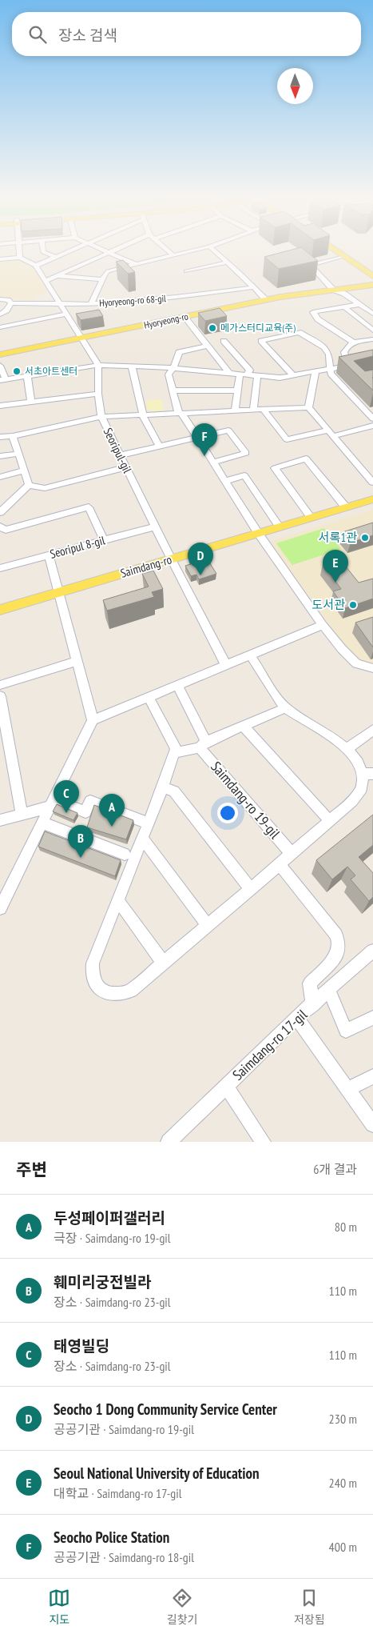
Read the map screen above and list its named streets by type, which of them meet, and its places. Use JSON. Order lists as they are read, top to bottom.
{
  "streets": {
    "main road": ["Hyoryeong-ro", "Saimdang-ro"],
    "street": [
      "Hyoryeong-ro 68-gil",
      "Seoripul-gil",
      "Seoripul 8-gil",
      "Saimdang-ro 19-gil",
      "Saimdang-ro 17-gil"
    ]
  },
  "crossings": [
    ["Seoripul-gil", "Seoripul 8-gil"],
    ["Seoripul-gil", "Saimdang-ro"]
  ],
  "places": [
    "메가스터디교육(주)",
    "서초아트센터",
    "서록1관",
    "도서관"
  ],
  "north": "bottom",
  "page": {
    "search": "장소 검색",
    "pins": [
      "F",
      "D",
      "E",
      "C",
      "A",
      "B"
    ],
    "heading": ["주변", "6개 결과"],
    "list": [
      {
        "mark": "A",
        "name": "두성페이퍼갤러리",
        "note": "극장 · Saimdang-ro 19-gil",
        "value": "80 m"
      },
      {
        "mark": "B",
        "name": "훼미리궁전빌라",
        "note": "장소 · Saimdang-ro 23-gil",
        "value": "110 m"
      },
      {
        "mark": "C",
        "name": "태영빌딩",
        "note": "장소 · Saimdang-ro 23-gil",
        "value": "110 m"
      },
      {
        "mark": "D",
        "name": "Seocho 1 Dong Community Service Center",
        "note": "공공기관 · Saimdang-ro 19-gil",
        "value": "230 m"
      },
      {
        "mark": "E",
        "name": "Seoul National University of Education",
        "note": "대학교 · Saimdang-ro 17-gil",
        "value": "240 m"
      },
      {
        "mark": "F",
        "name": "Seocho Police Station",
        "note": "공공기관 · Saimdang-ro 18-gil",
        "value": "400 m"
      }
    ],
    "nav": ["지도", "길찾기", "저장됨"]
  }
}
